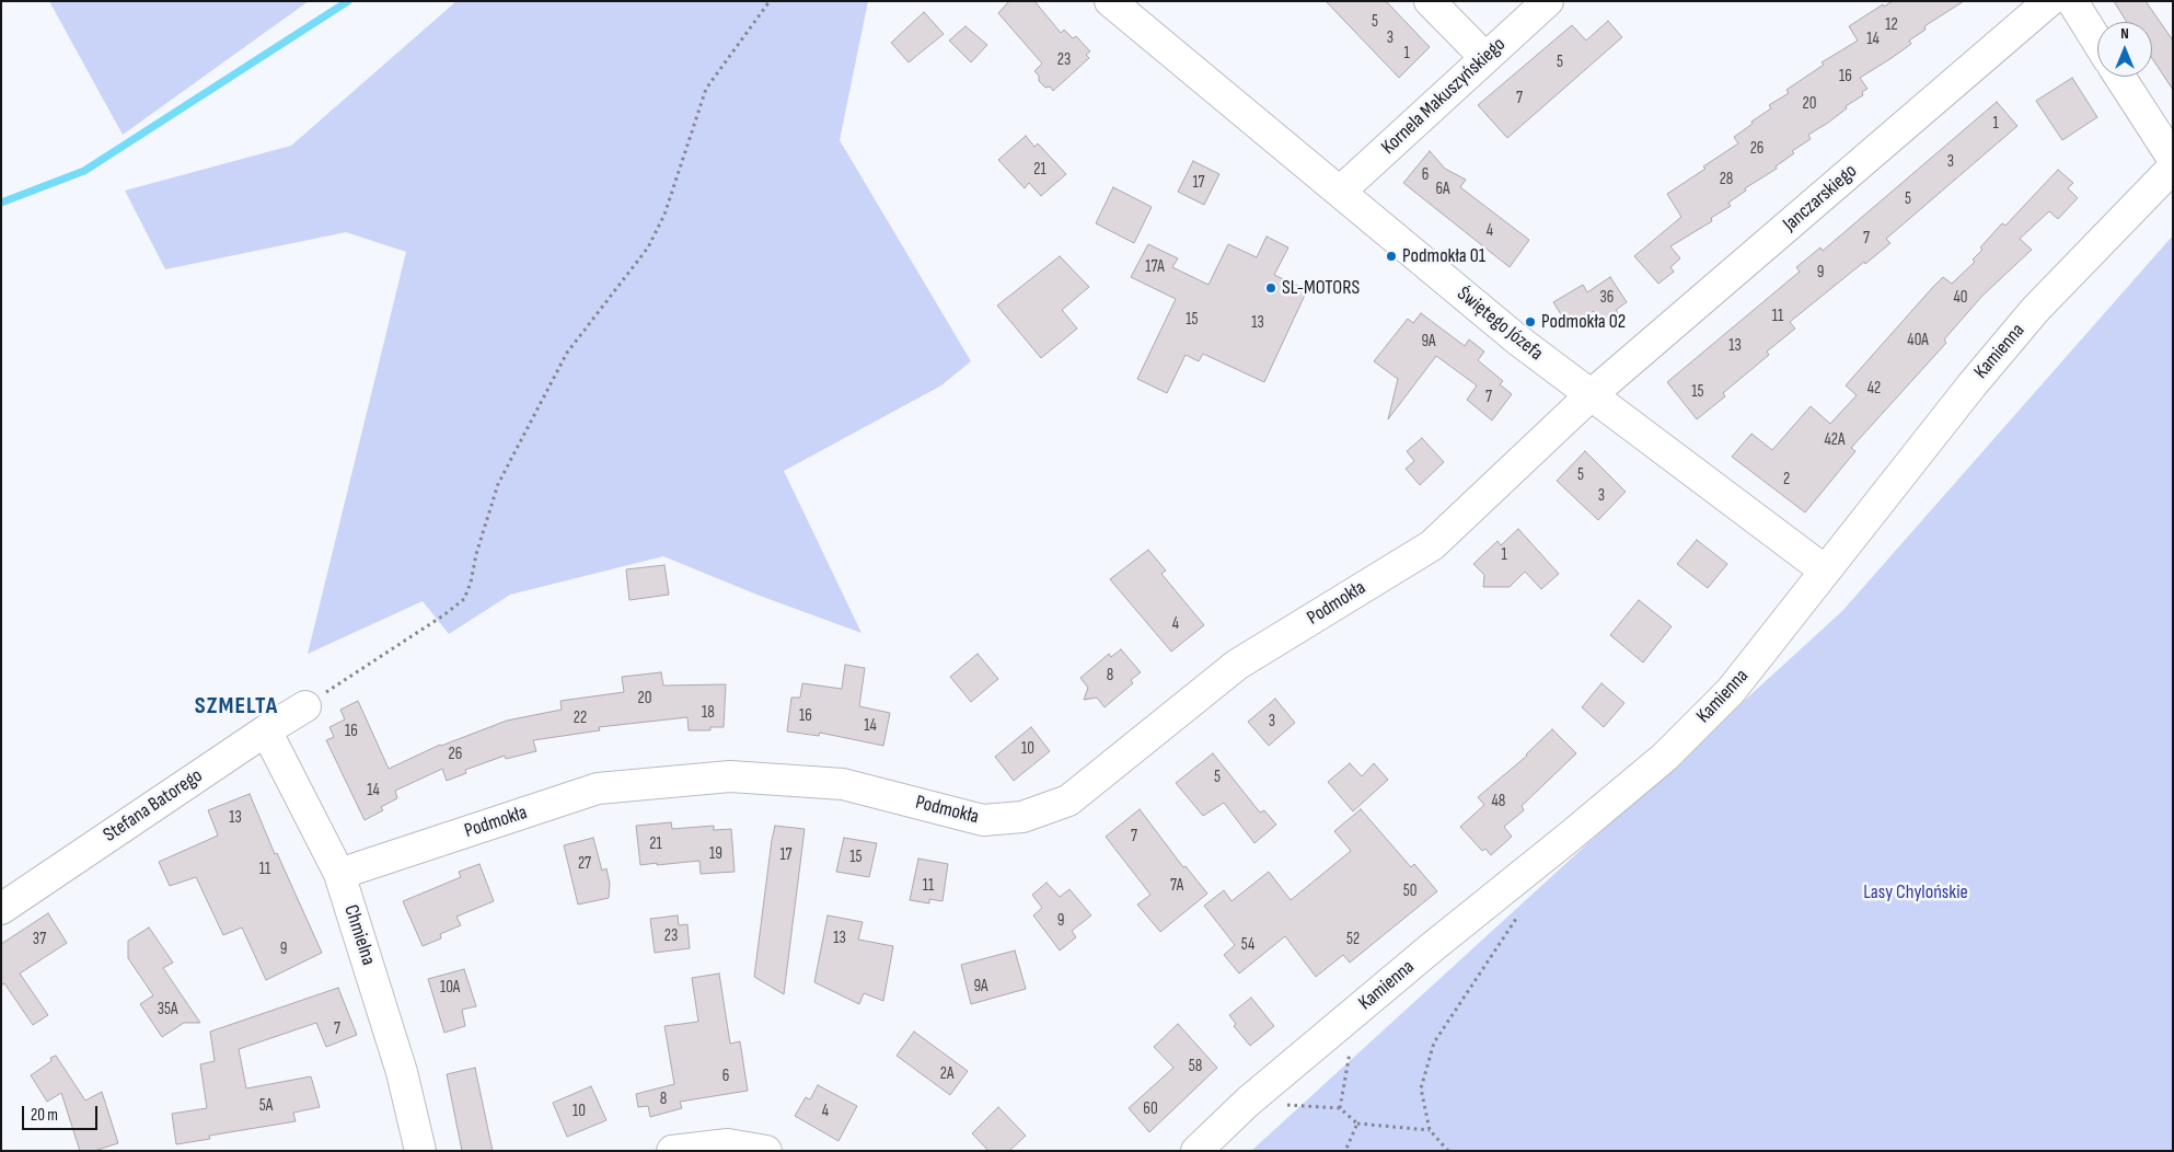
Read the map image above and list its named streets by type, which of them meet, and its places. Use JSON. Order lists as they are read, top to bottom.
{
  "streets": {
    "street": [
      "Kornela Makuszyńskiego",
      "Janczarskiego",
      "Świętego Józefa",
      "Kamienna",
      "Podmokła",
      "Stefana Batorego",
      "Chmielna"
    ]
  },
  "crossings": [
    ["Kornela Makuszyńskiego", "Świętego Józefa"],
    ["Janczarskiego", "Świętego Józefa"],
    ["Janczarskiego", "Podmokła"],
    ["Świętego Józefa", "Kamienna"],
    ["Świętego Józefa", "Podmokła"],
    ["Podmokła", "Chmielna"],
    ["Stefana Batorego", "Chmielna"]
  ],
  "districts": ["SZMELTA"],
  "parks": ["Lasy Chylońskie"],
  "places": ["Podmokła 01", "SL-MOTORS", "Podmokła 02"],
  "house_numbers": [
    "5",
    "12",
    "3",
    "14",
    "1",
    "23",
    "5",
    "16",
    "7",
    "20",
    "1",
    "26",
    "3",
    "21",
    "6",
    "28",
    "17",
    "6A",
    "5",
    "4",
    "7",
    "17A",
    "9",
    "36",
    "40",
    "11",
    "15",
    "13",
    "40A",
    "9A",
    "13",
    "42",
    "15",
    "7",
    "42A",
    "5",
    "2",
    "3",
    "1",
    "4",
    "8",
    "20",
    "18",
    "16",
    "22",
    "3",
    "14",
    "16",
    "10",
    "26",
    "5",
    "14",
    "48",
    "13",
    "7",
    "21",
    "19",
    "17",
    "15",
    "27",
    "11",
    "11",
    "7A",
    "50",
    "9",
    "23",
    "13",
    "37",
    "52",
    "54",
    "9",
    "9A",
    "10A",
    "35A",
    "7",
    "58",
    "2A",
    "6",
    "8",
    "5A",
    "60",
    "10",
    "4"
  ],
  "scale_bar": "20 m",
  "north": "top"
}
